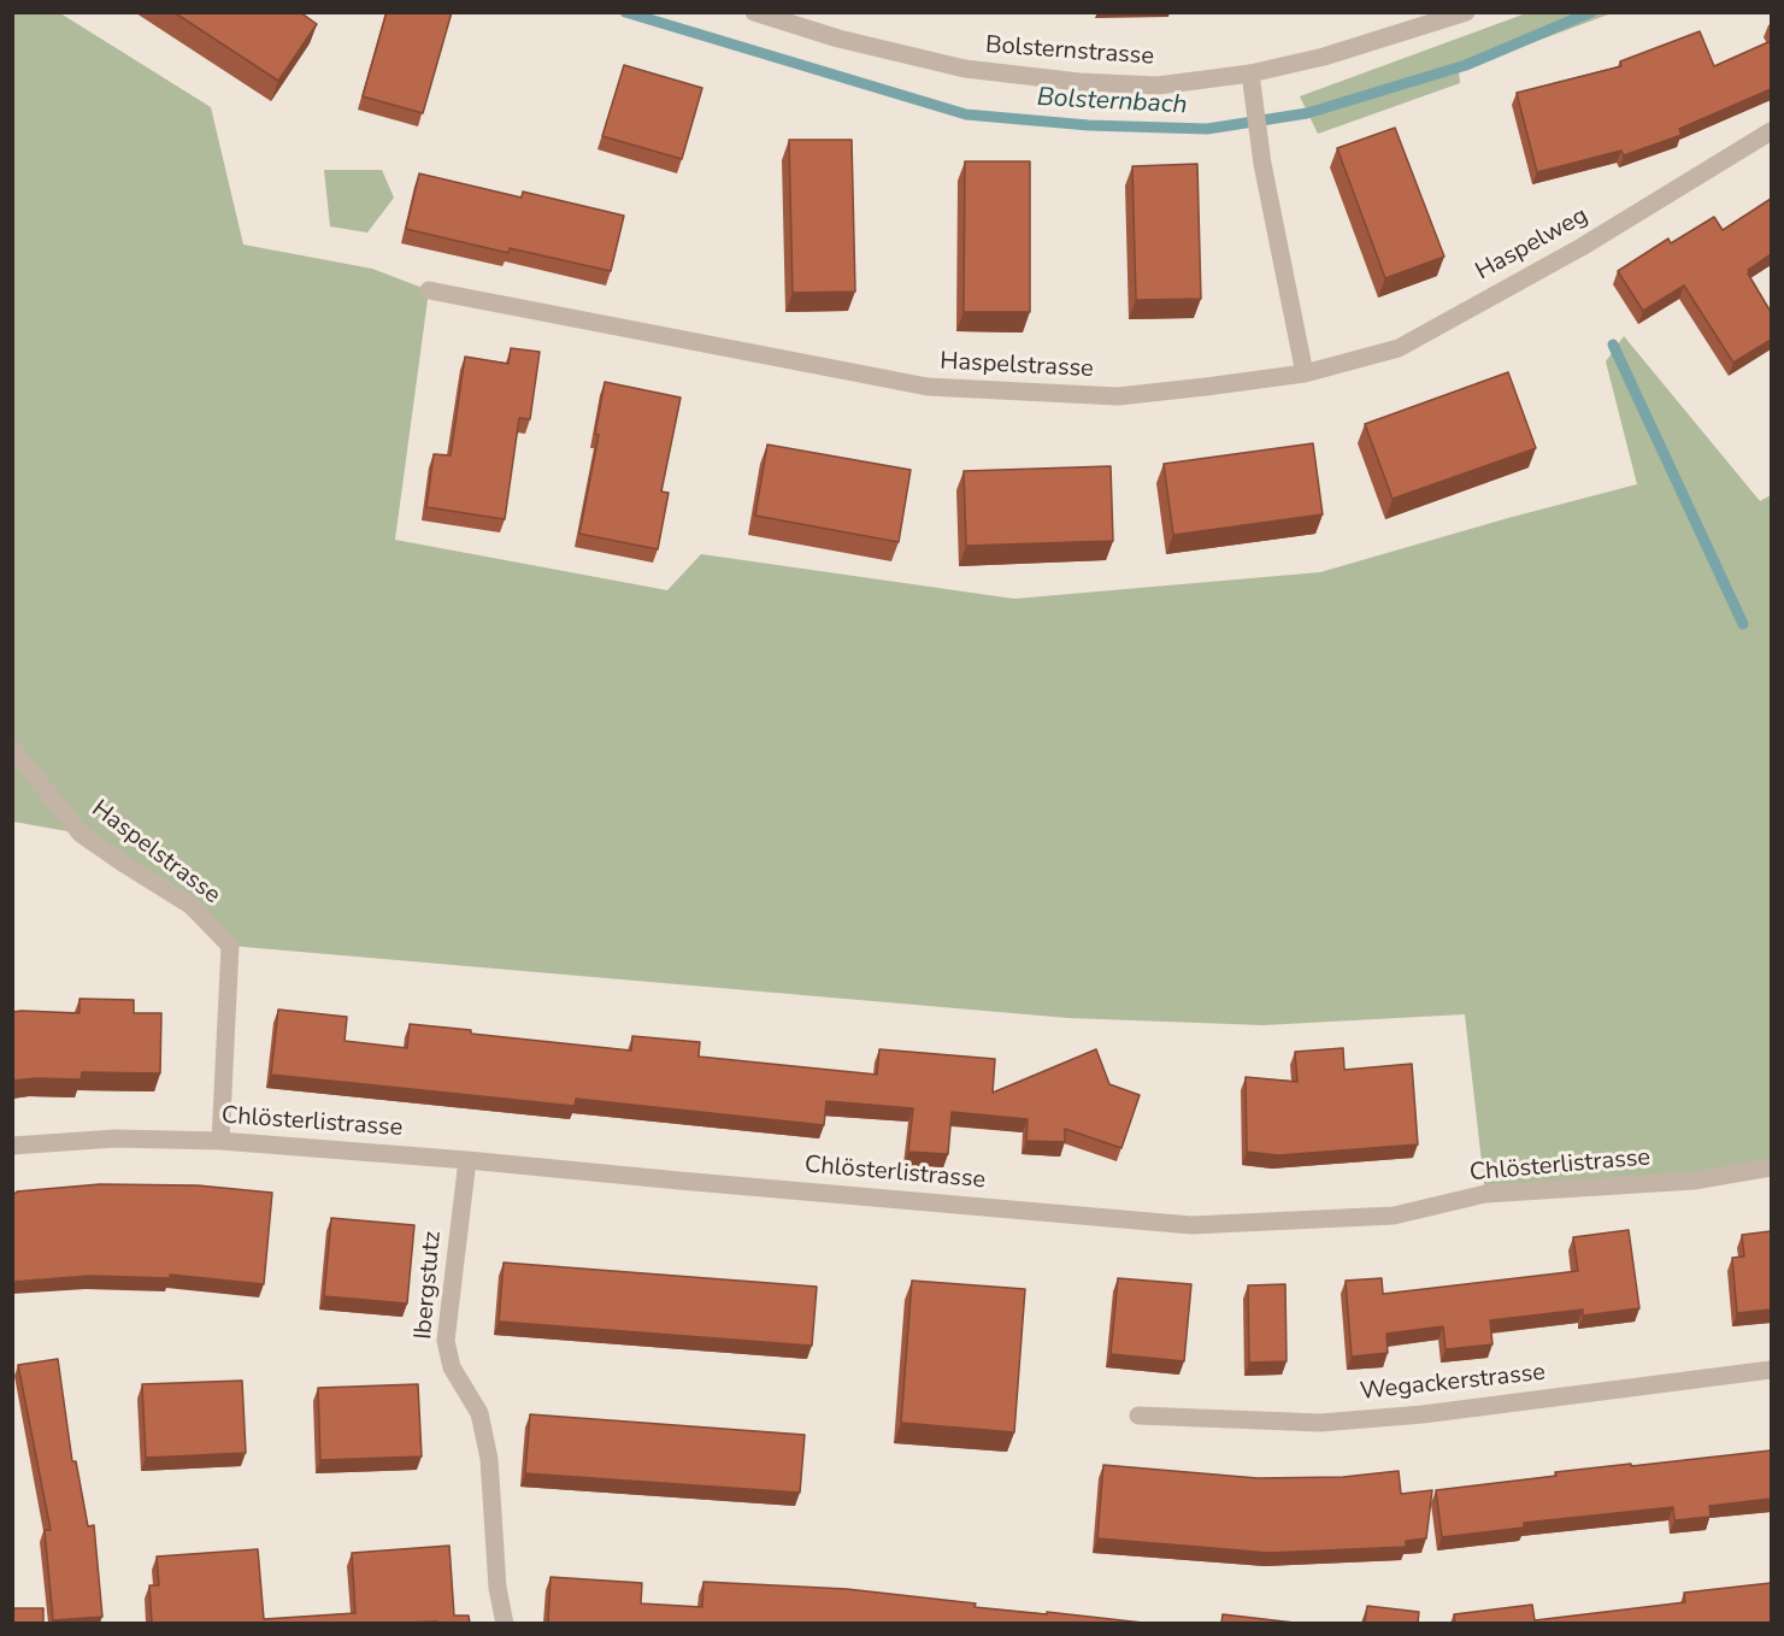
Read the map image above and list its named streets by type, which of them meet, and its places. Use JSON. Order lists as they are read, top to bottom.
{
  "streets": {
    "street": [
      "Bolsternstrasse",
      "Haspelweg",
      "Haspelstrasse",
      "Chlösterlistrasse",
      "Ibergstutz",
      "Wegackerstrasse"
    ]
  },
  "crossings": [
    ["Haspelweg", "Haspelstrasse"],
    ["Haspelstrasse", "Chlösterlistrasse"],
    ["Chlösterlistrasse", "Ibergstutz"]
  ],
  "water": ["Bolsternbach"]
}
